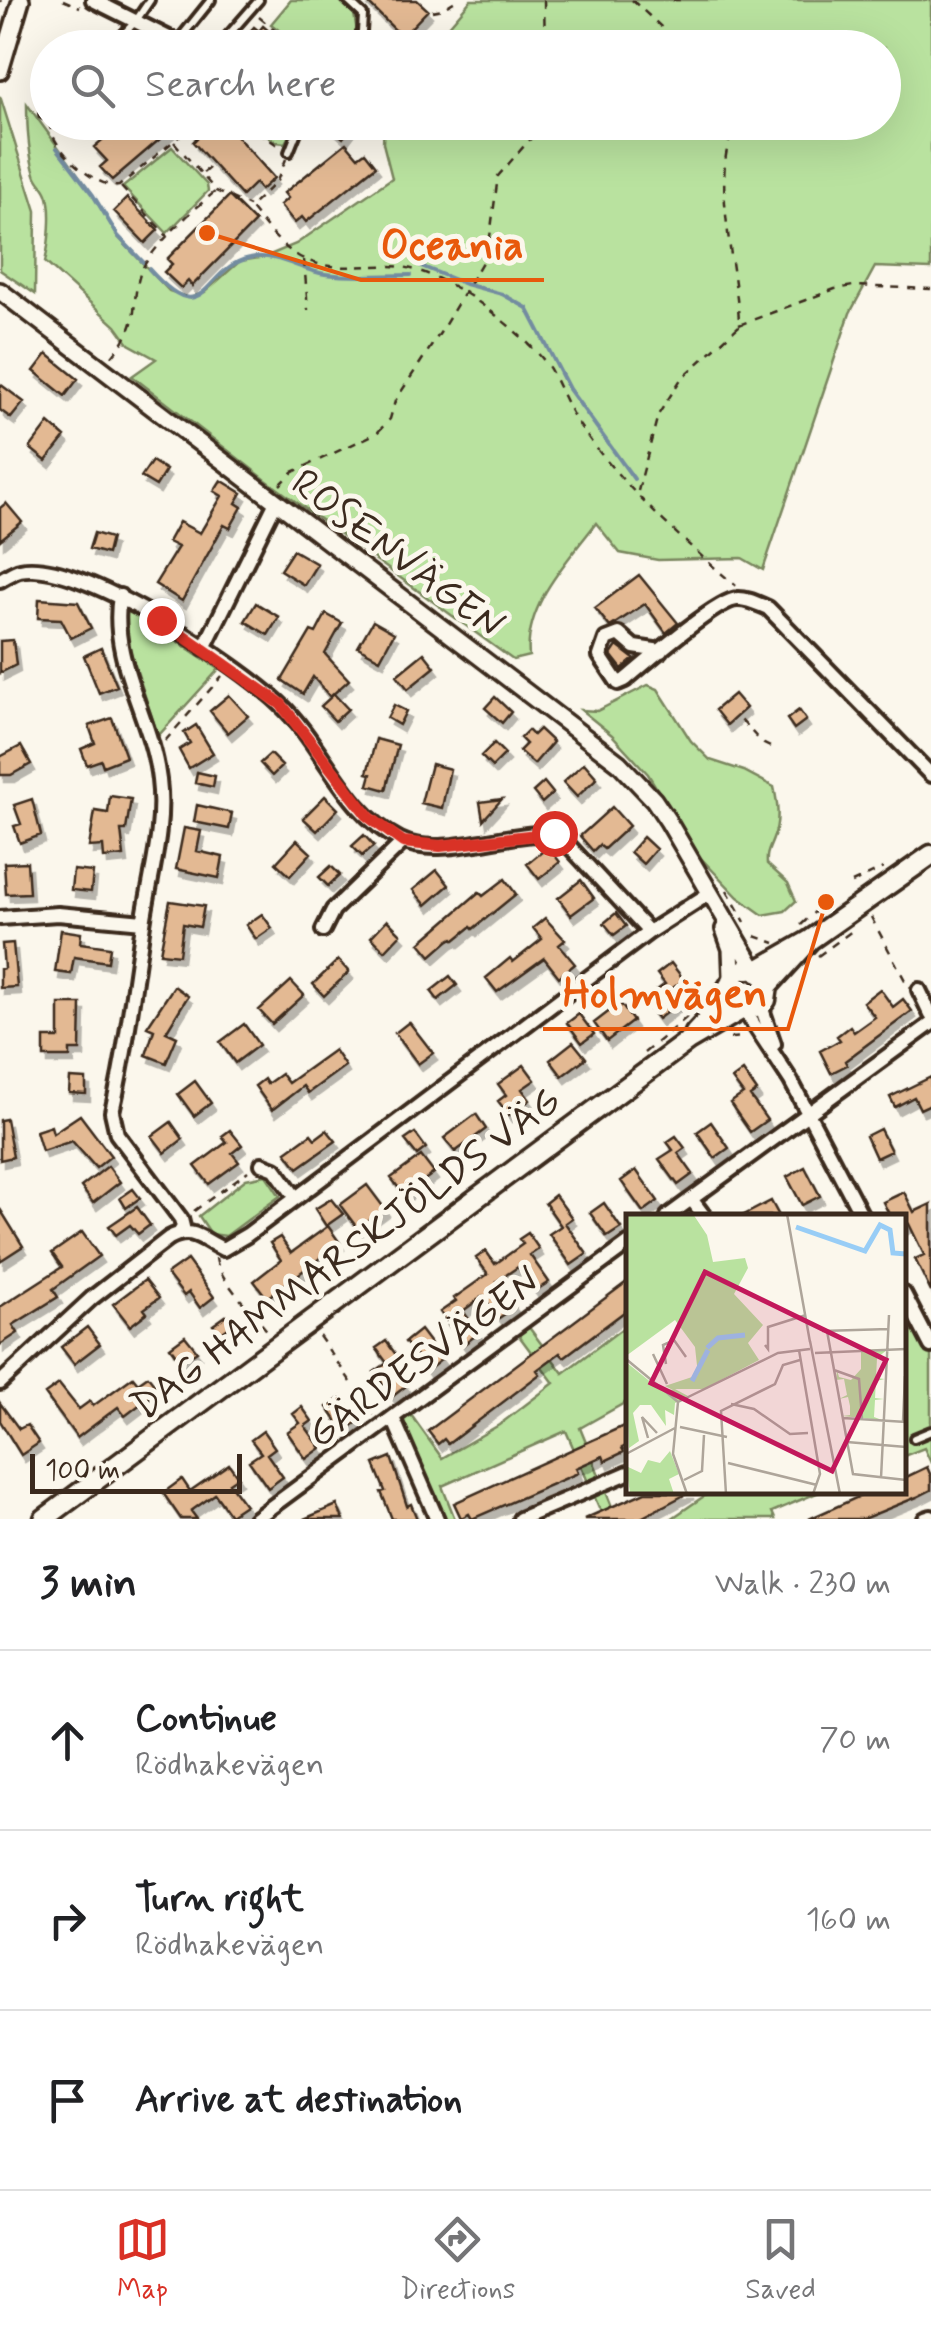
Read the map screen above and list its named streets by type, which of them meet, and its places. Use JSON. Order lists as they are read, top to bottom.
{
  "streets": {
    "main road": ["DAG HAMMARSKJÖLDS VÄG"],
    "street": ["ROSENVÄGEN", "GÄRDESVÄGEN"]
  },
  "crossings": [
    ["ROSENVÄGEN", "DAG HAMMARSKJÖLDS VÄG"]
  ],
  "places": ["Oceania", "Holmvägen"],
  "scale_bar": "100 m",
  "page": {
    "search": "Search here",
    "scale": "100 m",
    "heading": ["3 min", "Walk · 230 m"],
    "list": [
      ["Continue", "Rödhakevägen", "70 m"],
      ["Turn right", "Rödhakevägen", "160 m"],
      "Arrive at destination"
    ],
    "nav": ["Map", "Directions", "Saved"]
  }
}
